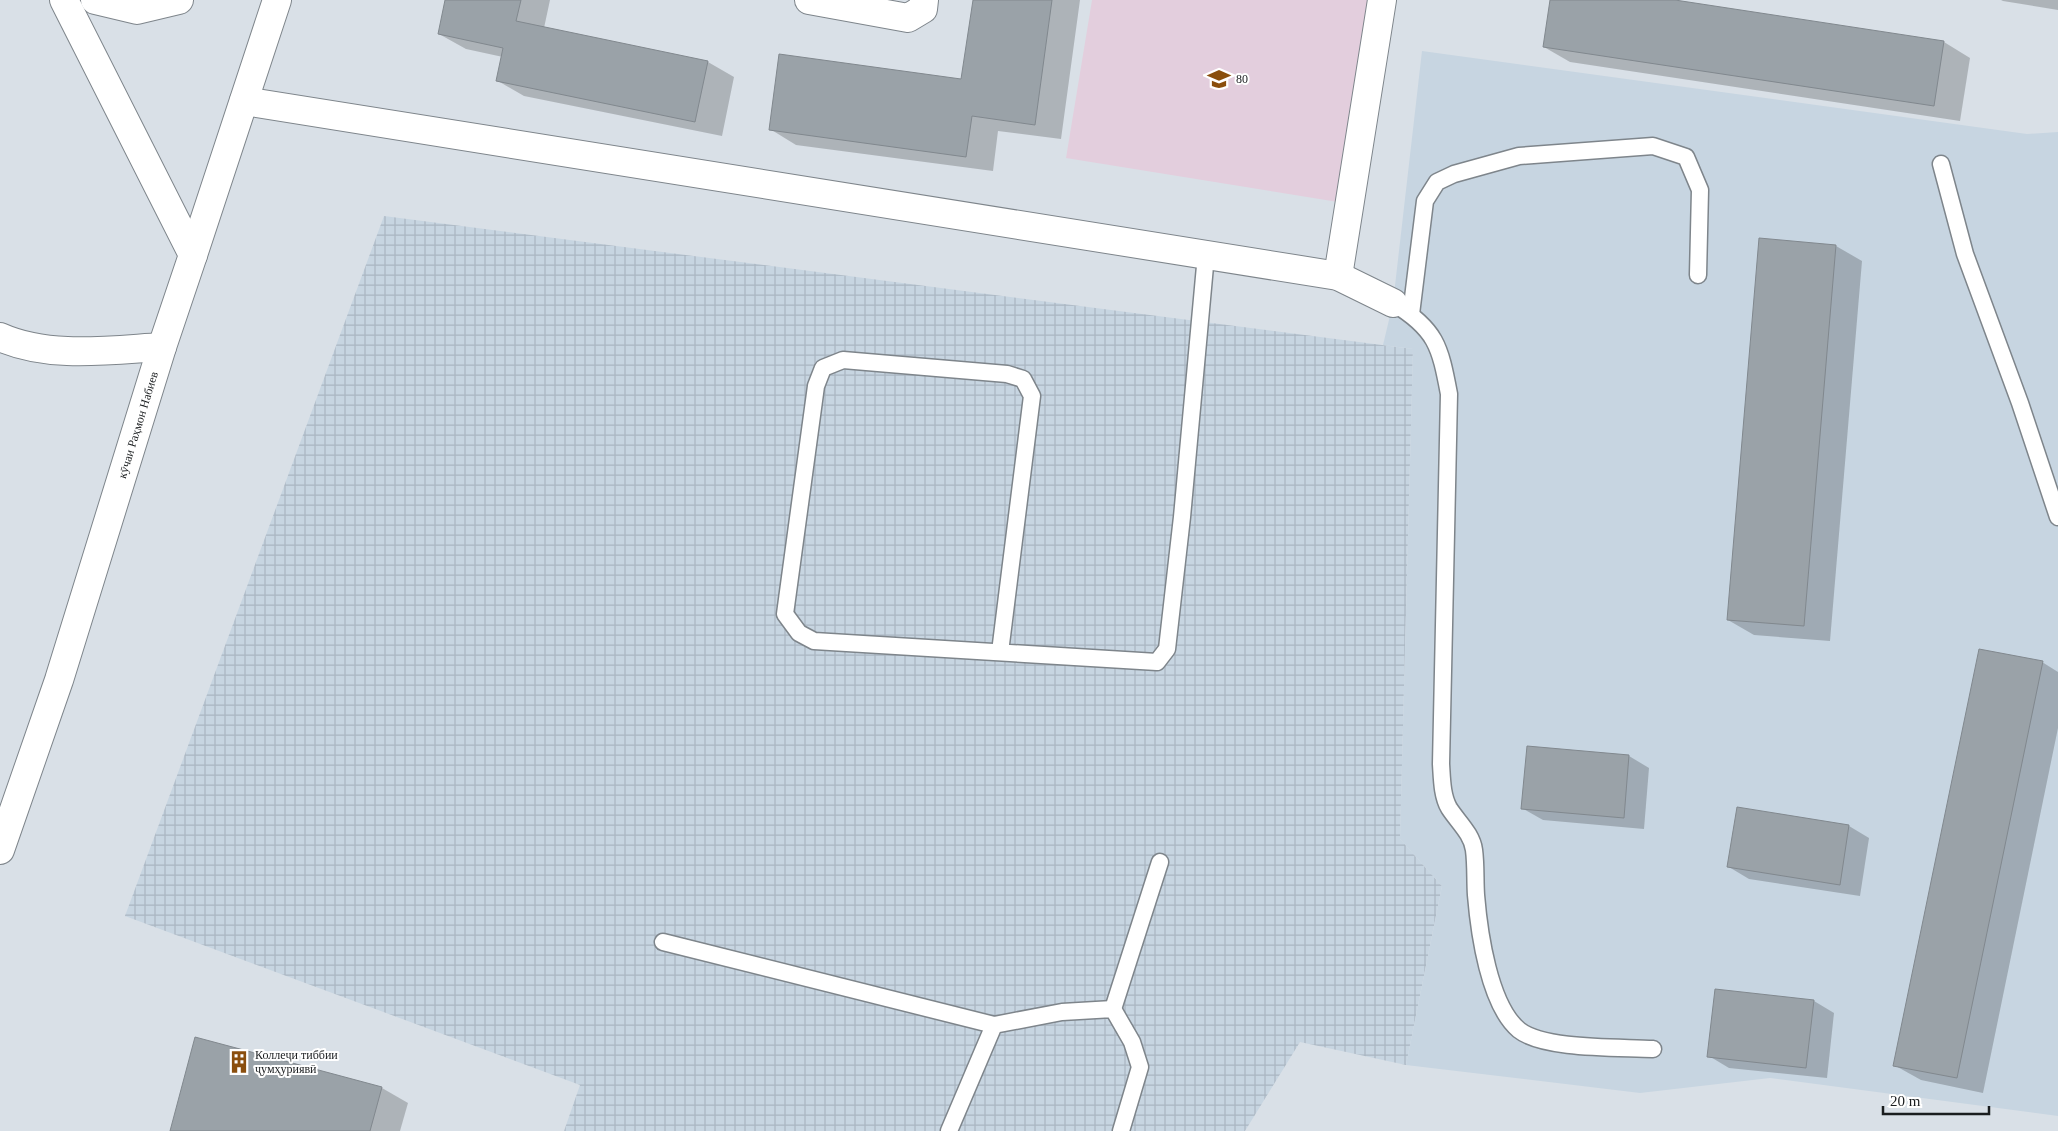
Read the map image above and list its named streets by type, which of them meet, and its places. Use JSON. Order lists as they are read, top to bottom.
{
  "streets": {
    "street": ["кӯчаи Раҳмон Набиев"]
  },
  "places": {
    "school or university": ["80"],
    "building": ["Коллеҷи тиббии ҷумҳуриявӣ"]
  },
  "scale_bar": "20 m"
}
